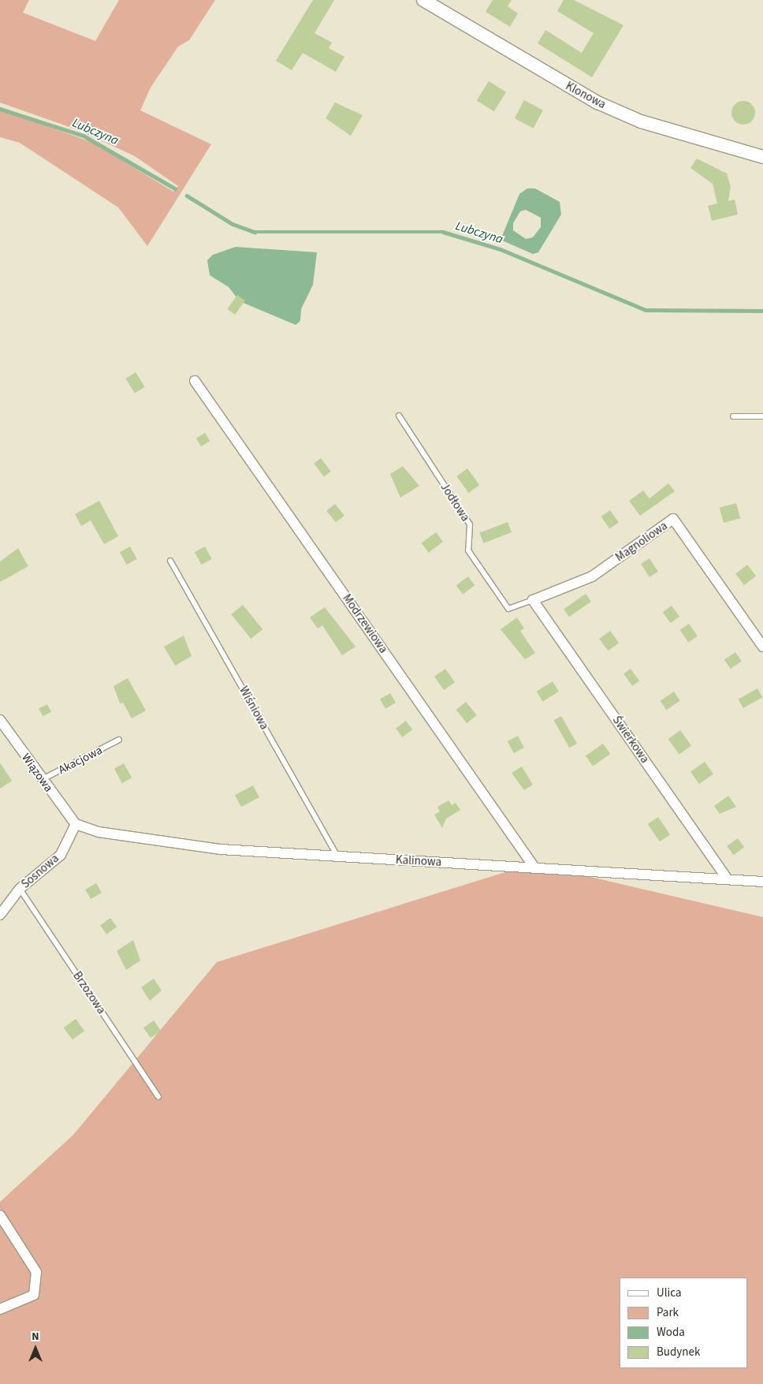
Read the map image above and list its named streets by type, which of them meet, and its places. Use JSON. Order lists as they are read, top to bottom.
{
  "streets": {
    "street": [
      "Klonowa",
      "Magnoliowa",
      "Modrzewiowa",
      "Świerkowa",
      "Wiązowa",
      "Kalinowa",
      "Sosnowa"
    ],
    "lane": [
      "Jodłowa",
      "Wiśniowa",
      "Akacjowa",
      "Brzozowa"
    ]
  },
  "crossings": [
    ["Jodłowa", "Magnoliowa"],
    ["Jodłowa", "Świerkowa"],
    ["Magnoliowa", "Świerkowa"],
    ["Modrzewiowa", "Kalinowa"],
    ["Wiśniowa", "Kalinowa"],
    ["Świerkowa", "Kalinowa"],
    ["Akacjowa", "Wiązowa"],
    ["Wiązowa", "Kalinowa"],
    ["Wiązowa", "Sosnowa"],
    ["Kalinowa", "Sosnowa"],
    ["Sosnowa", "Brzozowa"]
  ],
  "water": ["Lubczyna"],
  "legend": [
    "Ulica",
    "Park",
    "Woda",
    "Budynek"
  ],
  "north": "top"
}
